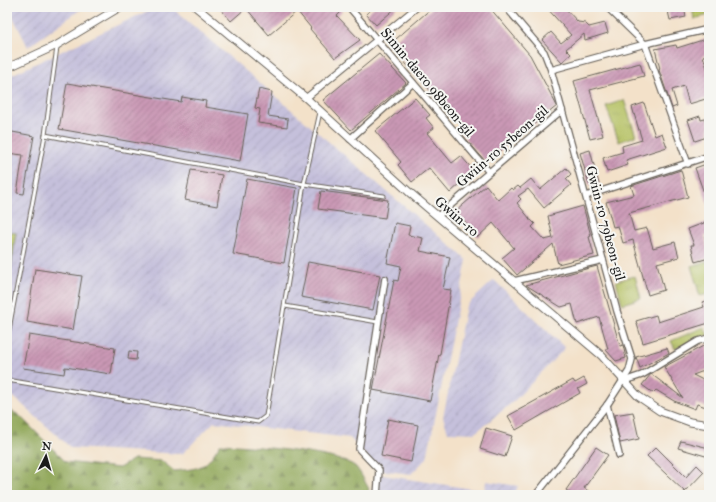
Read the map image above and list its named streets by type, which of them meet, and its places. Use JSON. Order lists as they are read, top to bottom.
{
  "streets": {
    "street": [
      "Simin-daero 98beon-gil",
      "Gwiin-ro 55beon-gil",
      "Gwiin-ro",
      "Gwiin-ro 79beon-gil"
    ]
  },
  "crossings": [
    ["Simin-daero 98beon-gil", "Gwiin-ro 55beon-gil"],
    ["Gwiin-ro 55beon-gil", "Gwiin-ro"],
    ["Gwiin-ro 55beon-gil", "Gwiin-ro 79beon-gil"],
    ["Gwiin-ro", "Gwiin-ro 79beon-gil"]
  ],
  "north": "top"
}
